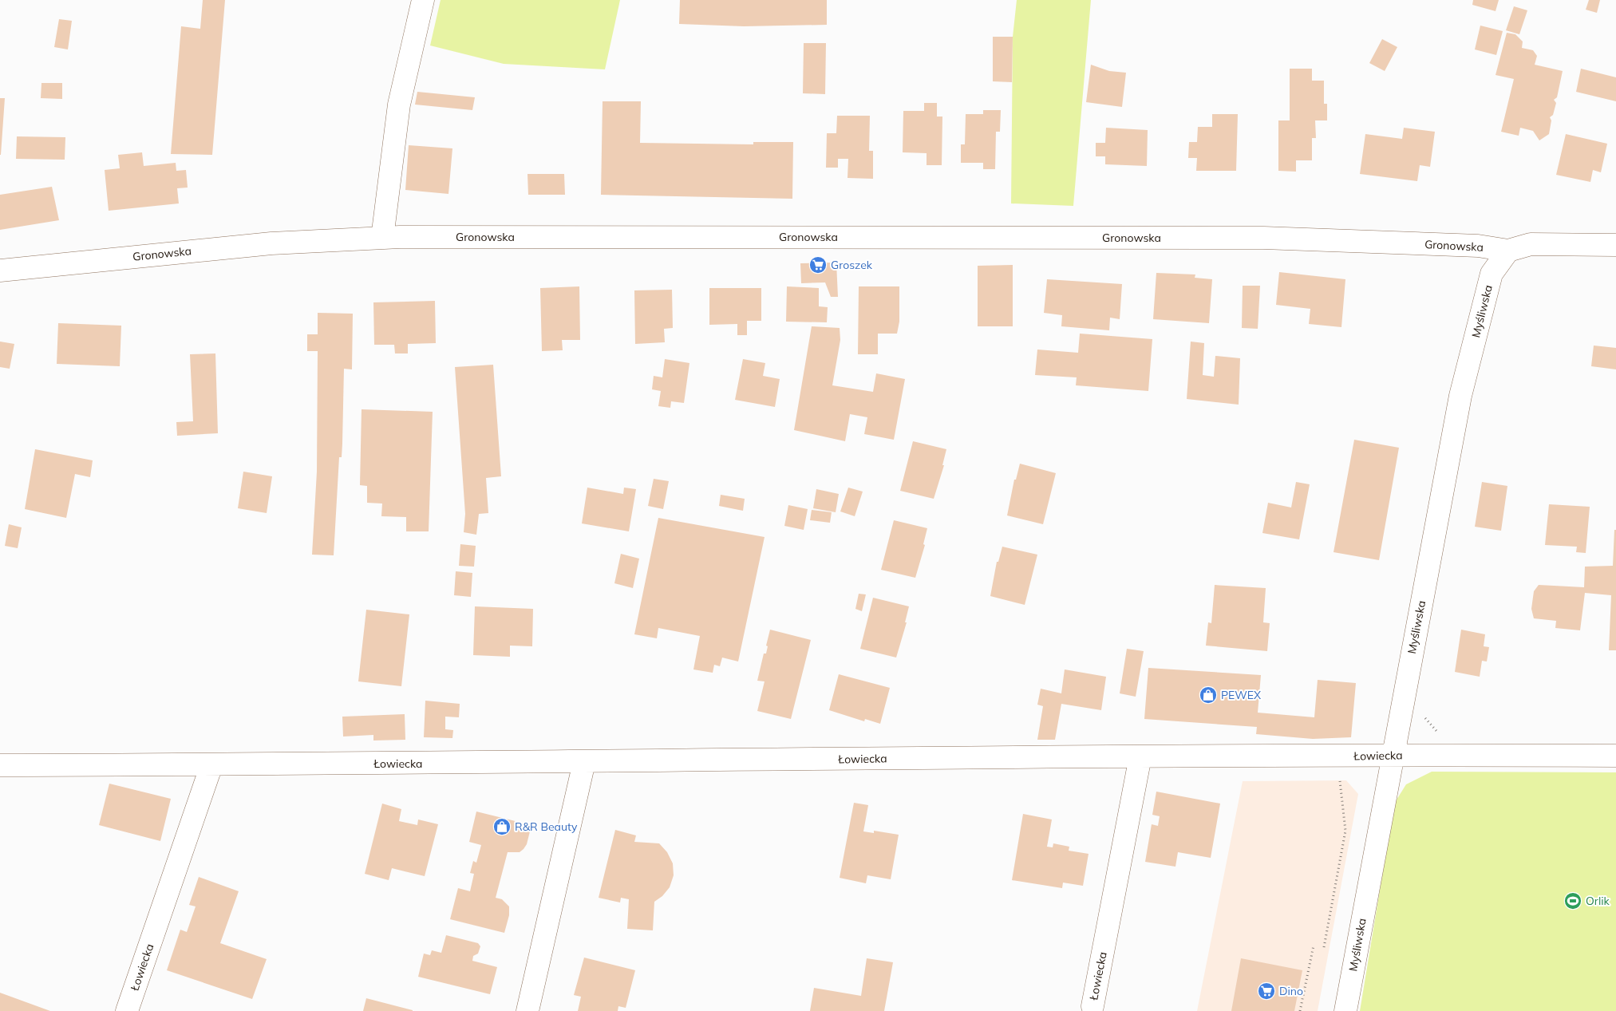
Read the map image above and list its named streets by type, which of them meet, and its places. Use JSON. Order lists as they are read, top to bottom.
{
  "streets": {
    "street": ["Gronowska", "Myśliwska", "Łowiecka"]
  },
  "crossings": [
    ["Gronowska", "Myśliwska"],
    ["Myśliwska", "Łowiecka"]
  ],
  "places": {
    "supermarket": ["Groszek", "Dino"],
    "shop": ["PEWEX", "R&R Beauty"],
    "sports": ["Orlik"]
  }
}
